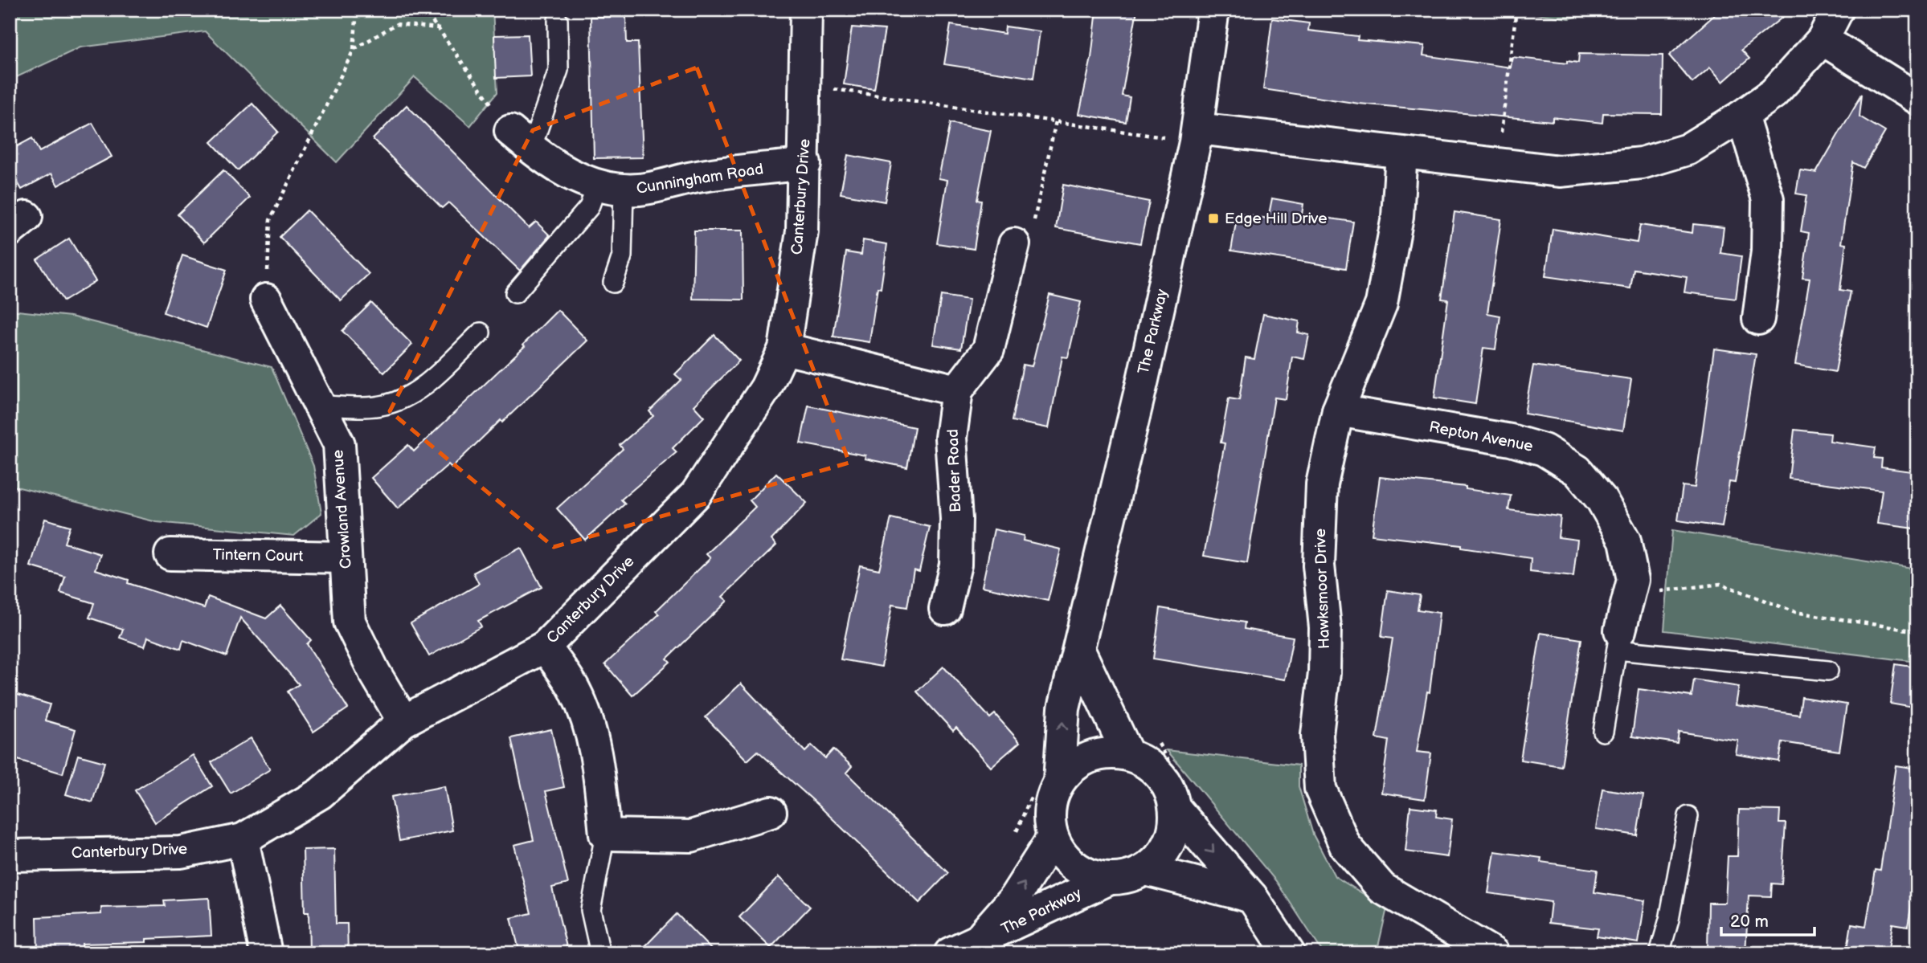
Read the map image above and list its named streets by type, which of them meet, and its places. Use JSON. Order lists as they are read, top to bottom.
{
  "streets": {
    "street": [
      "Cunningham Road",
      "Canterbury Drive",
      "The Parkway",
      "Repton Avenue",
      "Bader Road",
      "Crowland Avenue",
      "Tintern Court",
      "Hawksmoor Drive"
    ]
  },
  "crossings": [
    ["Cunningham Road", "Canterbury Drive"],
    ["Canterbury Drive", "Crowland Avenue"],
    ["Repton Avenue", "Hawksmoor Drive"],
    ["Crowland Avenue", "Tintern Court"]
  ],
  "places": {
    "transit": ["Edge Hill Drive"]
  },
  "scale_bar": "20 m"
}
